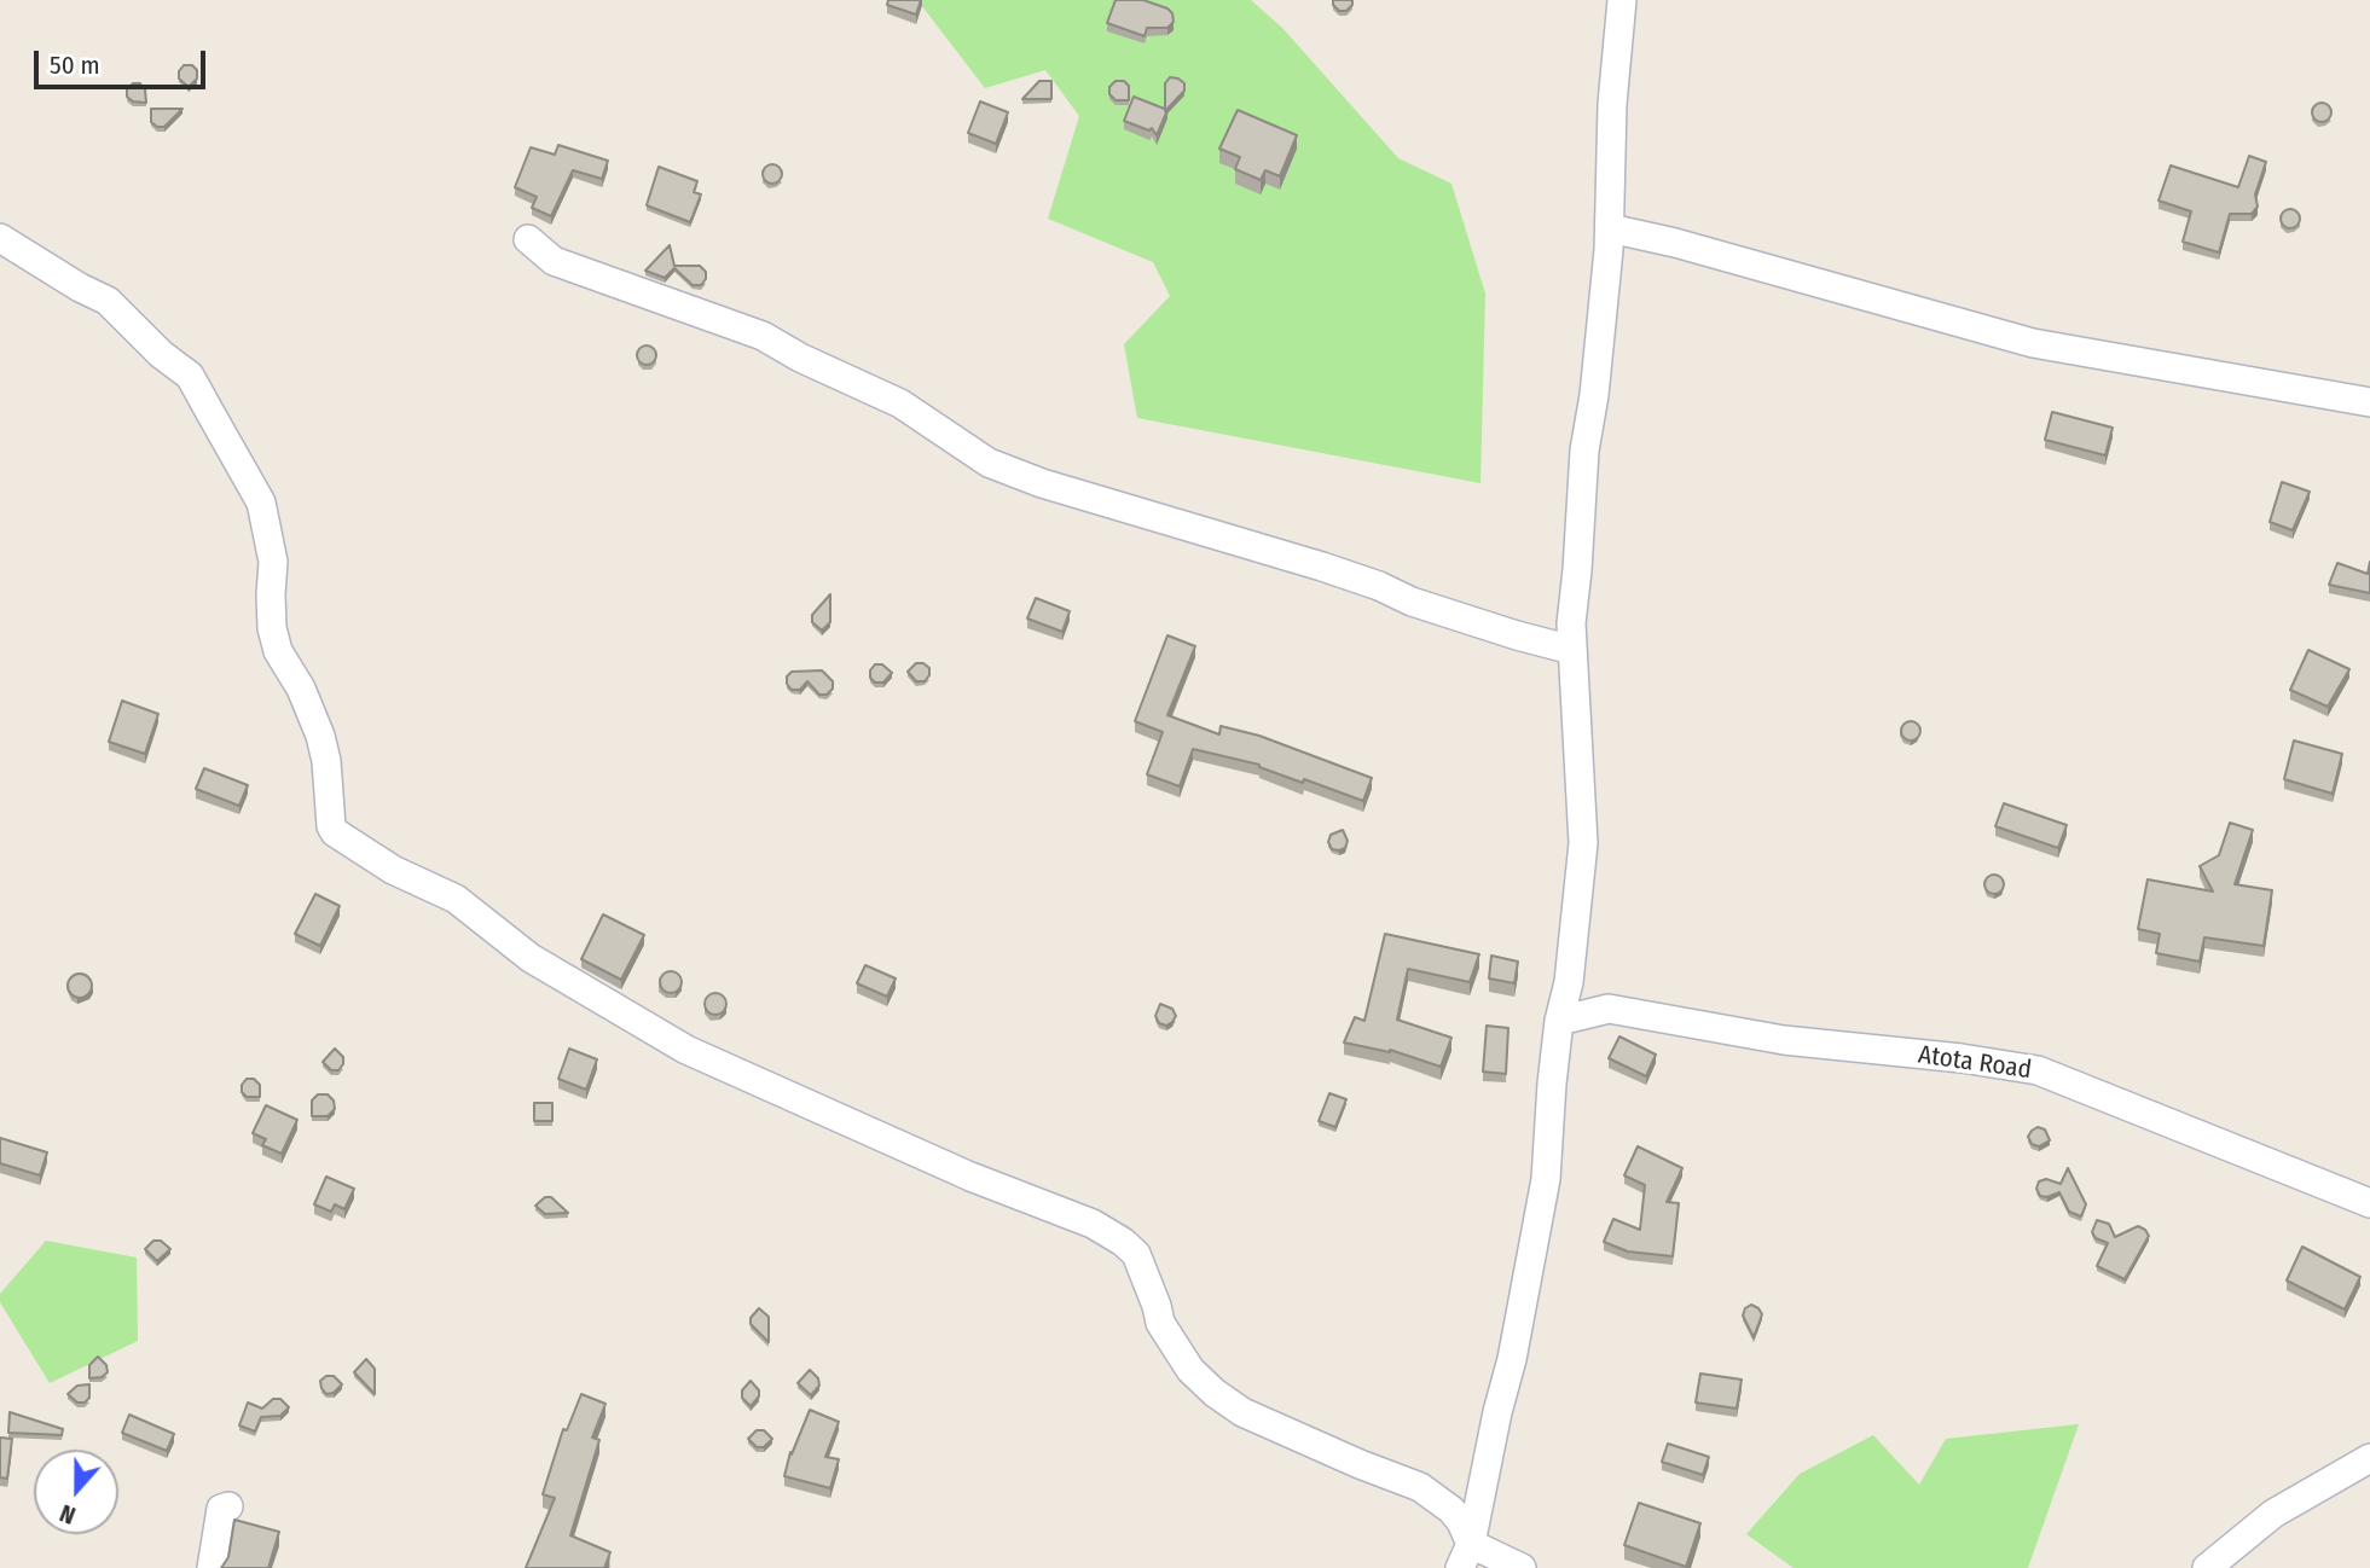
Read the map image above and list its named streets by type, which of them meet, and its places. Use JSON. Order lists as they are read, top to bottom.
{
  "streets": {
    "street": ["Atota Road"]
  },
  "scale_bar": "50 m",
  "north": "bottom"
}
